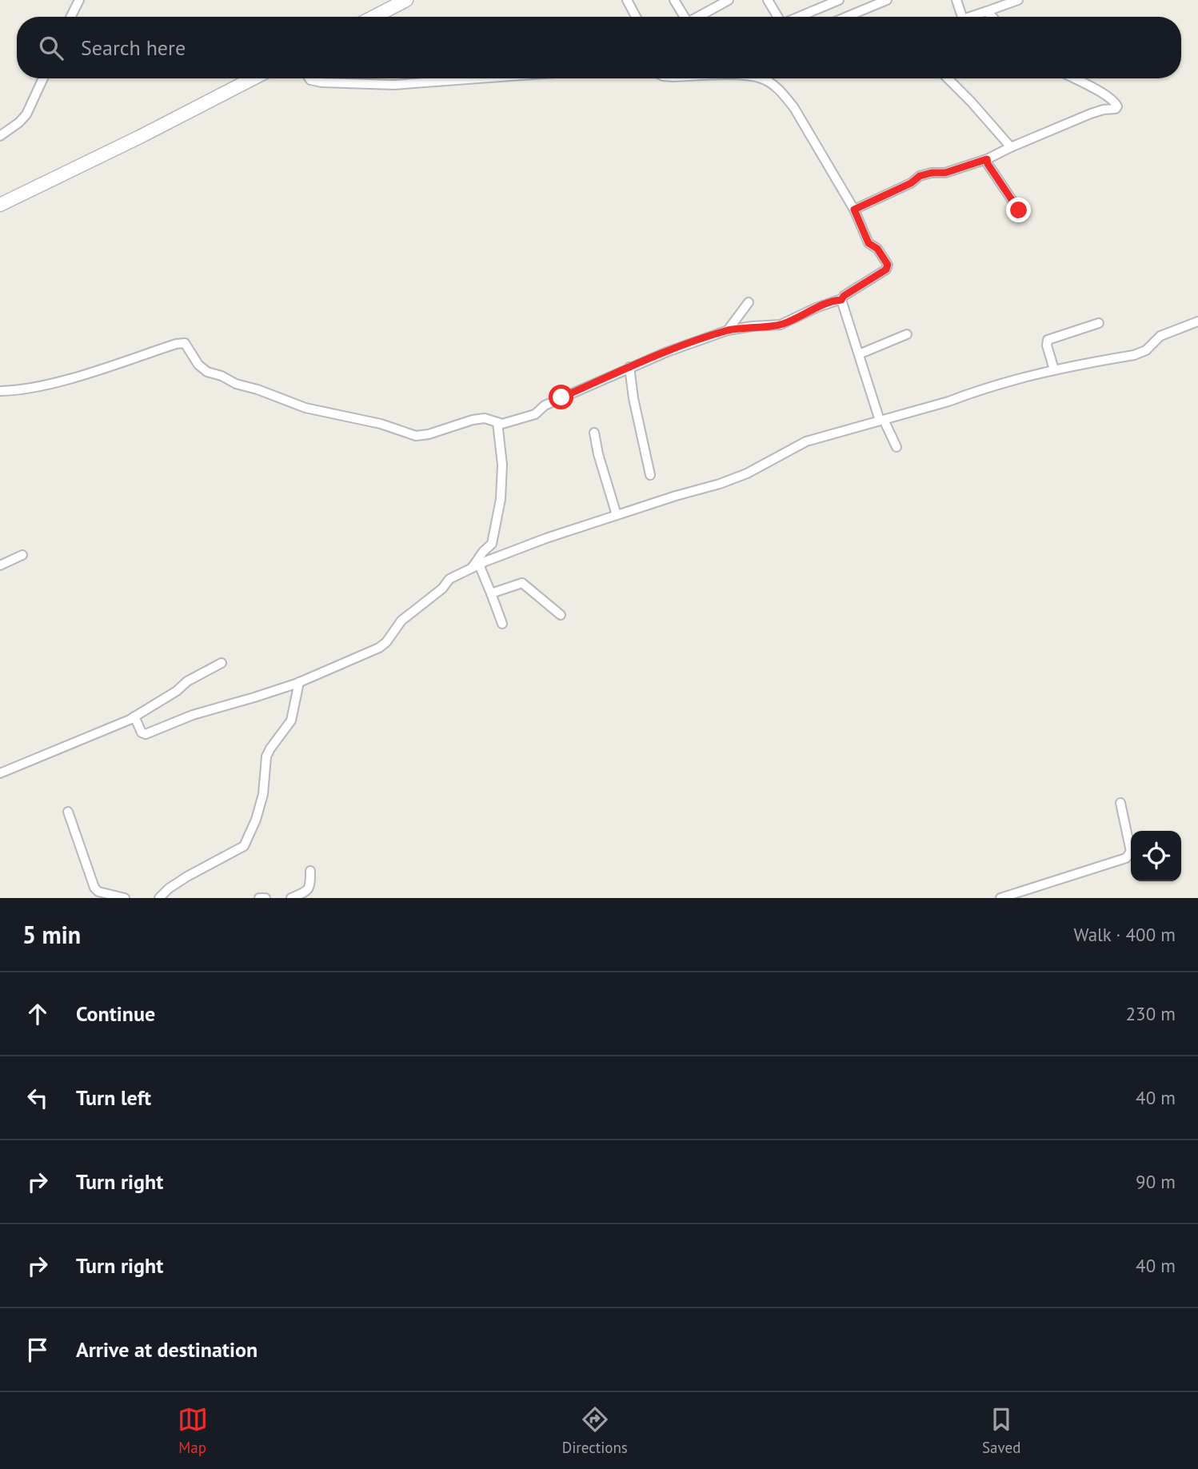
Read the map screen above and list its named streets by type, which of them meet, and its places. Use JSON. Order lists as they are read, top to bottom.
{
  "page": {
    "search": "Search here",
    "heading": ["5 min", "Walk · 400 m"],
    "list": [
      ["Continue", "230 m"],
      ["Turn left", "40 m"],
      ["Turn right", "90 m"],
      ["Turn right", "40 m"],
      "Arrive at destination"
    ],
    "nav": ["Map", "Directions", "Saved"]
  }
}
